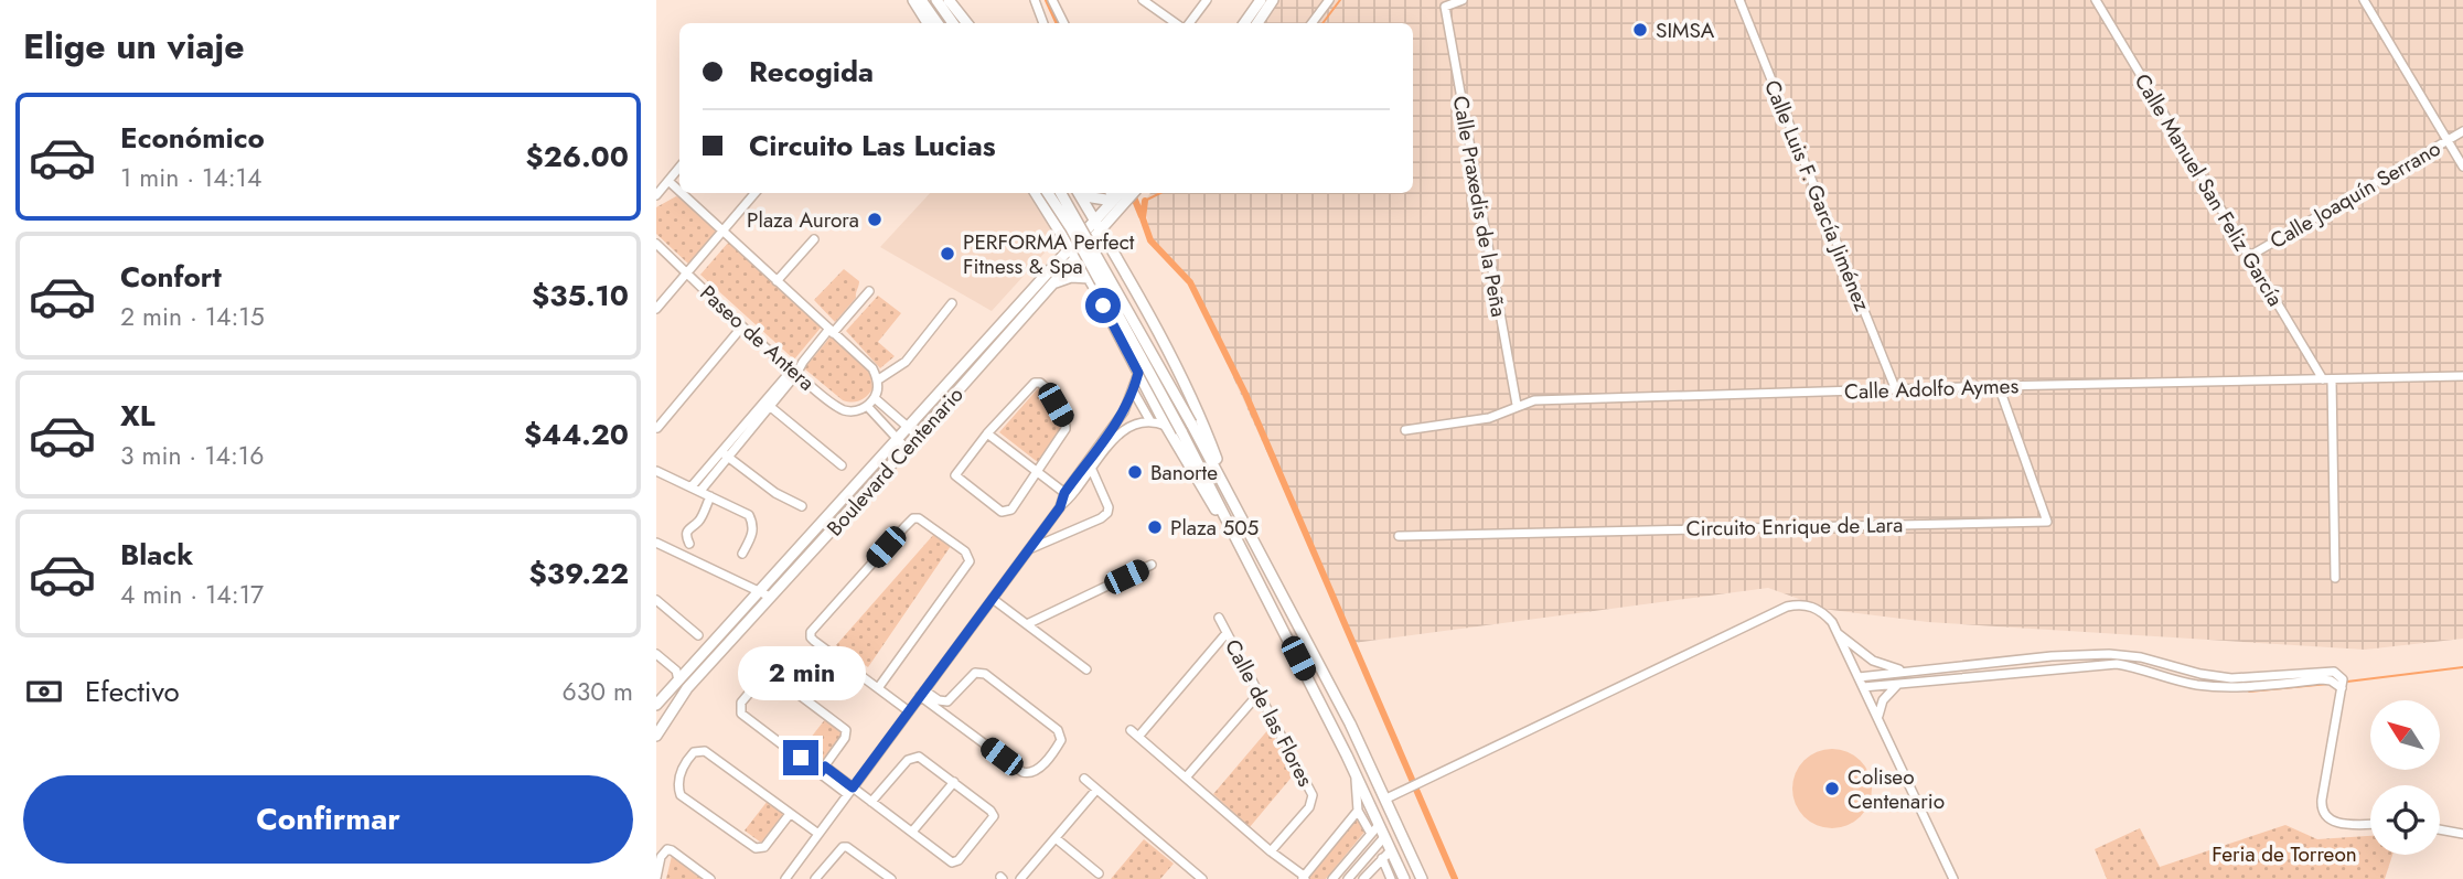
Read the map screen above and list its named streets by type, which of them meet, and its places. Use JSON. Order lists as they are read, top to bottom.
{
  "streets": {
    "main road": ["Boulevard Centenario"],
    "street": [
      "Calle Manuel San Feliz García",
      "Calle Joaquín Serrano",
      "Calle Luis F. García Jiménez",
      "Calle Praxedis de la Peña",
      "Paseo de Antera",
      "Calle Adolfo Aymes",
      "Circuito Enrique de Lara",
      "Calle de las Flores"
    ]
  },
  "crossings": [
    ["Calle Manuel San Feliz García", "Calle Joaquín Serrano"],
    ["Calle Manuel San Feliz García", "Calle Adolfo Aymes"],
    ["Calle Luis F. García Jiménez", "Calle Adolfo Aymes"],
    ["Calle Praxedis de la Peña", "Calle Adolfo Aymes"],
    ["Calle Adolfo Aymes", "Circuito Enrique de Lara"]
  ],
  "parks": ["Feria de Torreon"],
  "places": [
    "SIMSA",
    "Plaza Aurora",
    "PERFORMA Perfect Fitness & Spa",
    "Banorte",
    "Plaza 505",
    "Coliseo Centenario"
  ],
  "north": "top left",
  "page": {
    "heading": "Elige un viaje",
    "banner": ["Recogida", "Circuito Las Lucias"],
    "list": [
      {
        "name": "Económico",
        "note": "1 min · 14:14",
        "value": "$26.00"
      },
      {
        "name": "Confort",
        "note": "2 min · 14:15",
        "value": "$35.10"
      },
      {
        "name": "XL",
        "note": "3 min · 14:16",
        "value": "$44.20"
      },
      {
        "name": "Black",
        "note": "4 min · 14:17",
        "value": "$39.22"
      }
    ],
    "bubble": "2 min",
    "pay": ["Efectivo", "630 m"],
    "buttons": "Confirmar"
  }
}
